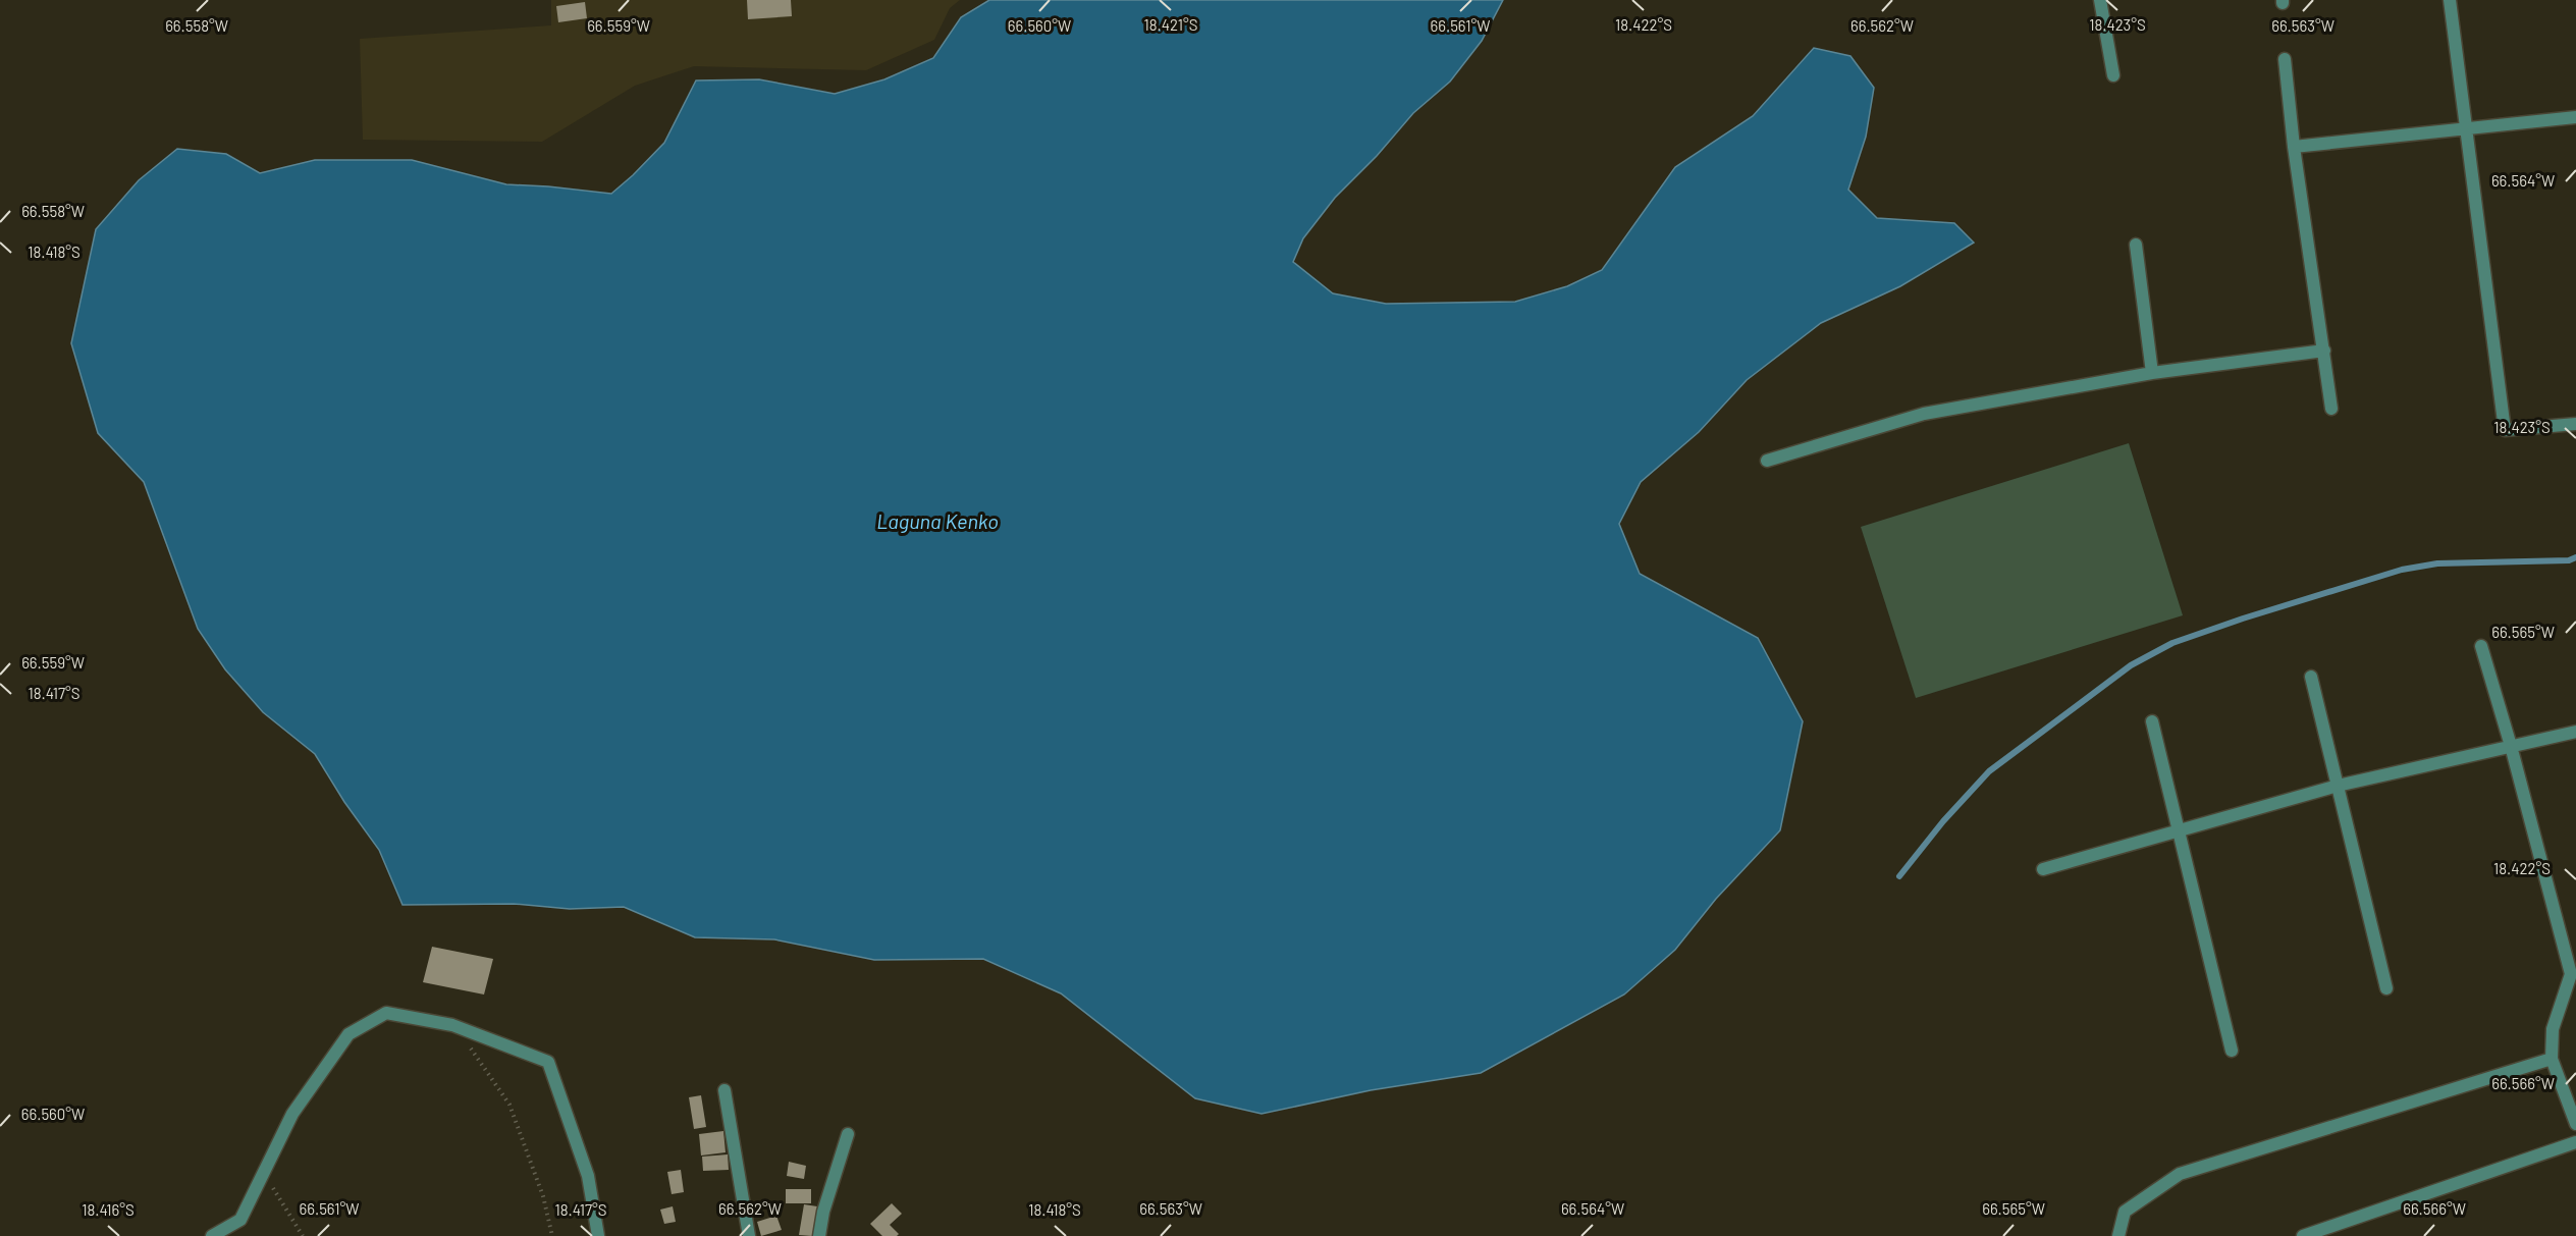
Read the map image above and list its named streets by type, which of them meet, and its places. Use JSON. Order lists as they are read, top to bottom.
{
  "water": ["Laguna Kenko"],
  "coordinates": [
    "18.421°S",
    "18.422°S",
    "18.423°S",
    "66.562°W",
    "66.558°W",
    "66.559°W",
    "66.560°W",
    "66.561°W",
    "66.563°W",
    "66.564°W",
    "18.418°S",
    "66.565°W",
    "18.417°S",
    "66.566°W",
    "18.416°S"
  ]
}
